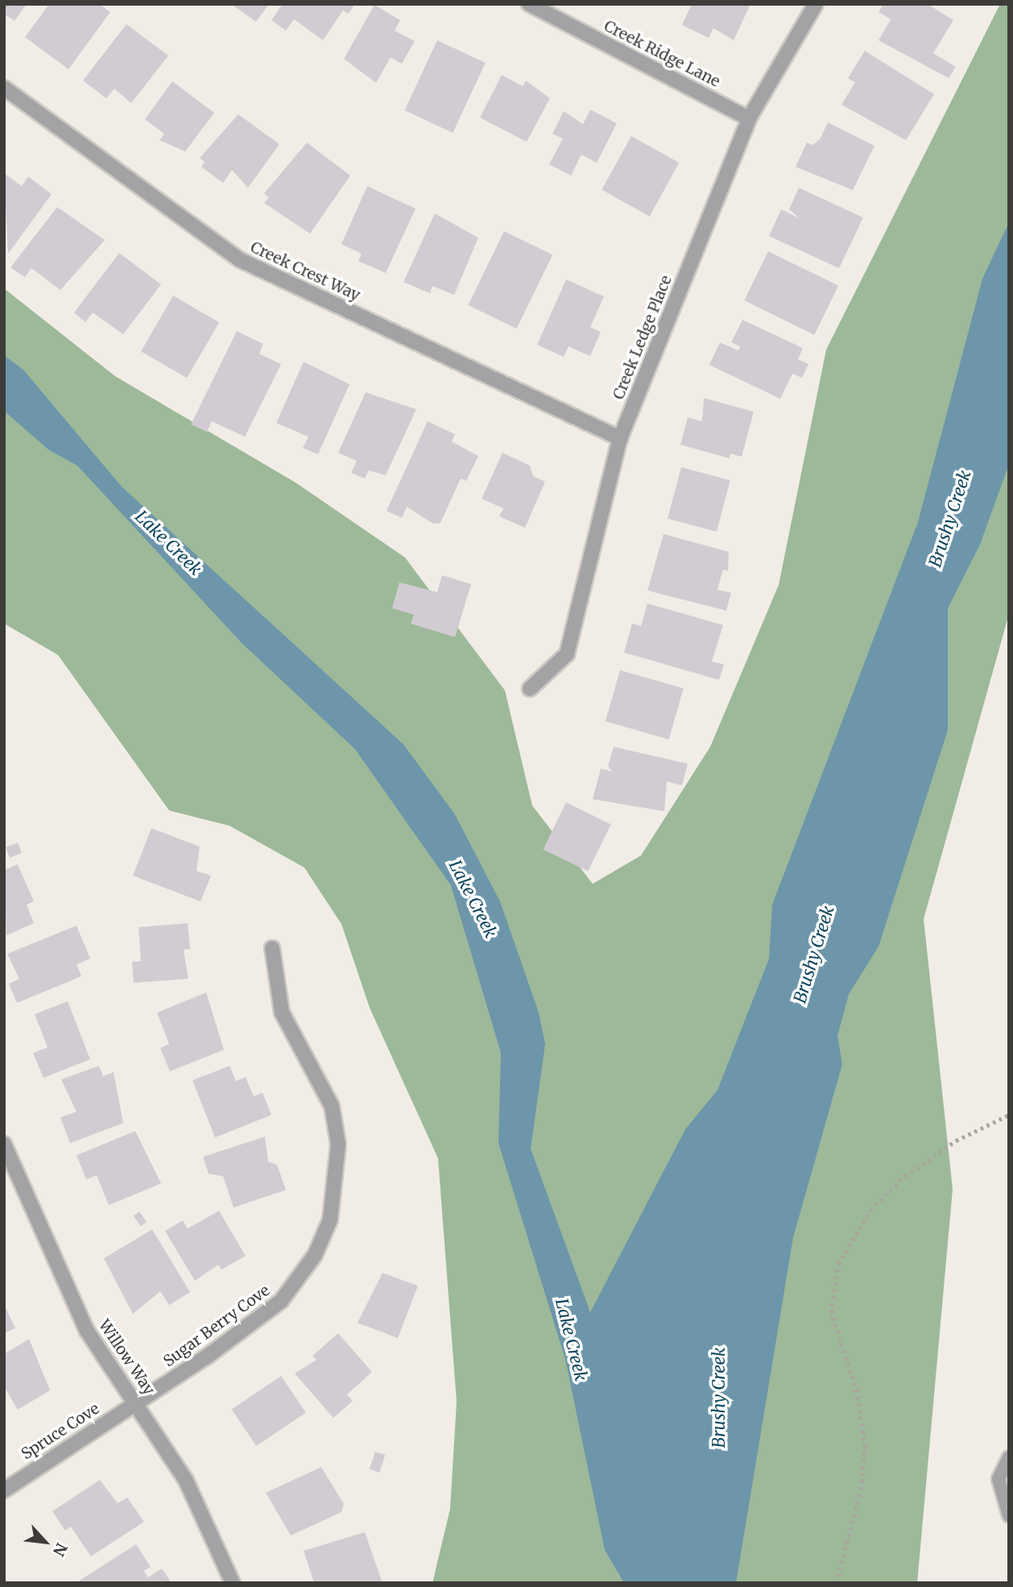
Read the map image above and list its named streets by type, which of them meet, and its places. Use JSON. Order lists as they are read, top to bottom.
{
  "streets": {
    "street": [
      "Creek Ridge Lane",
      "Creek Crest Way",
      "Creek Ledge Place",
      "Sugar Berry Cove",
      "Willow Way",
      "Spruce Cove"
    ]
  },
  "crossings": [
    ["Creek Ridge Lane", "Creek Ledge Place"],
    ["Creek Crest Way", "Creek Ledge Place"],
    ["Sugar Berry Cove", "Willow Way"],
    ["Sugar Berry Cove", "Spruce Cove"],
    ["Willow Way", "Spruce Cove"]
  ],
  "water": ["Brushy Creek", "Lake Creek"],
  "north": "bottom right"
}
